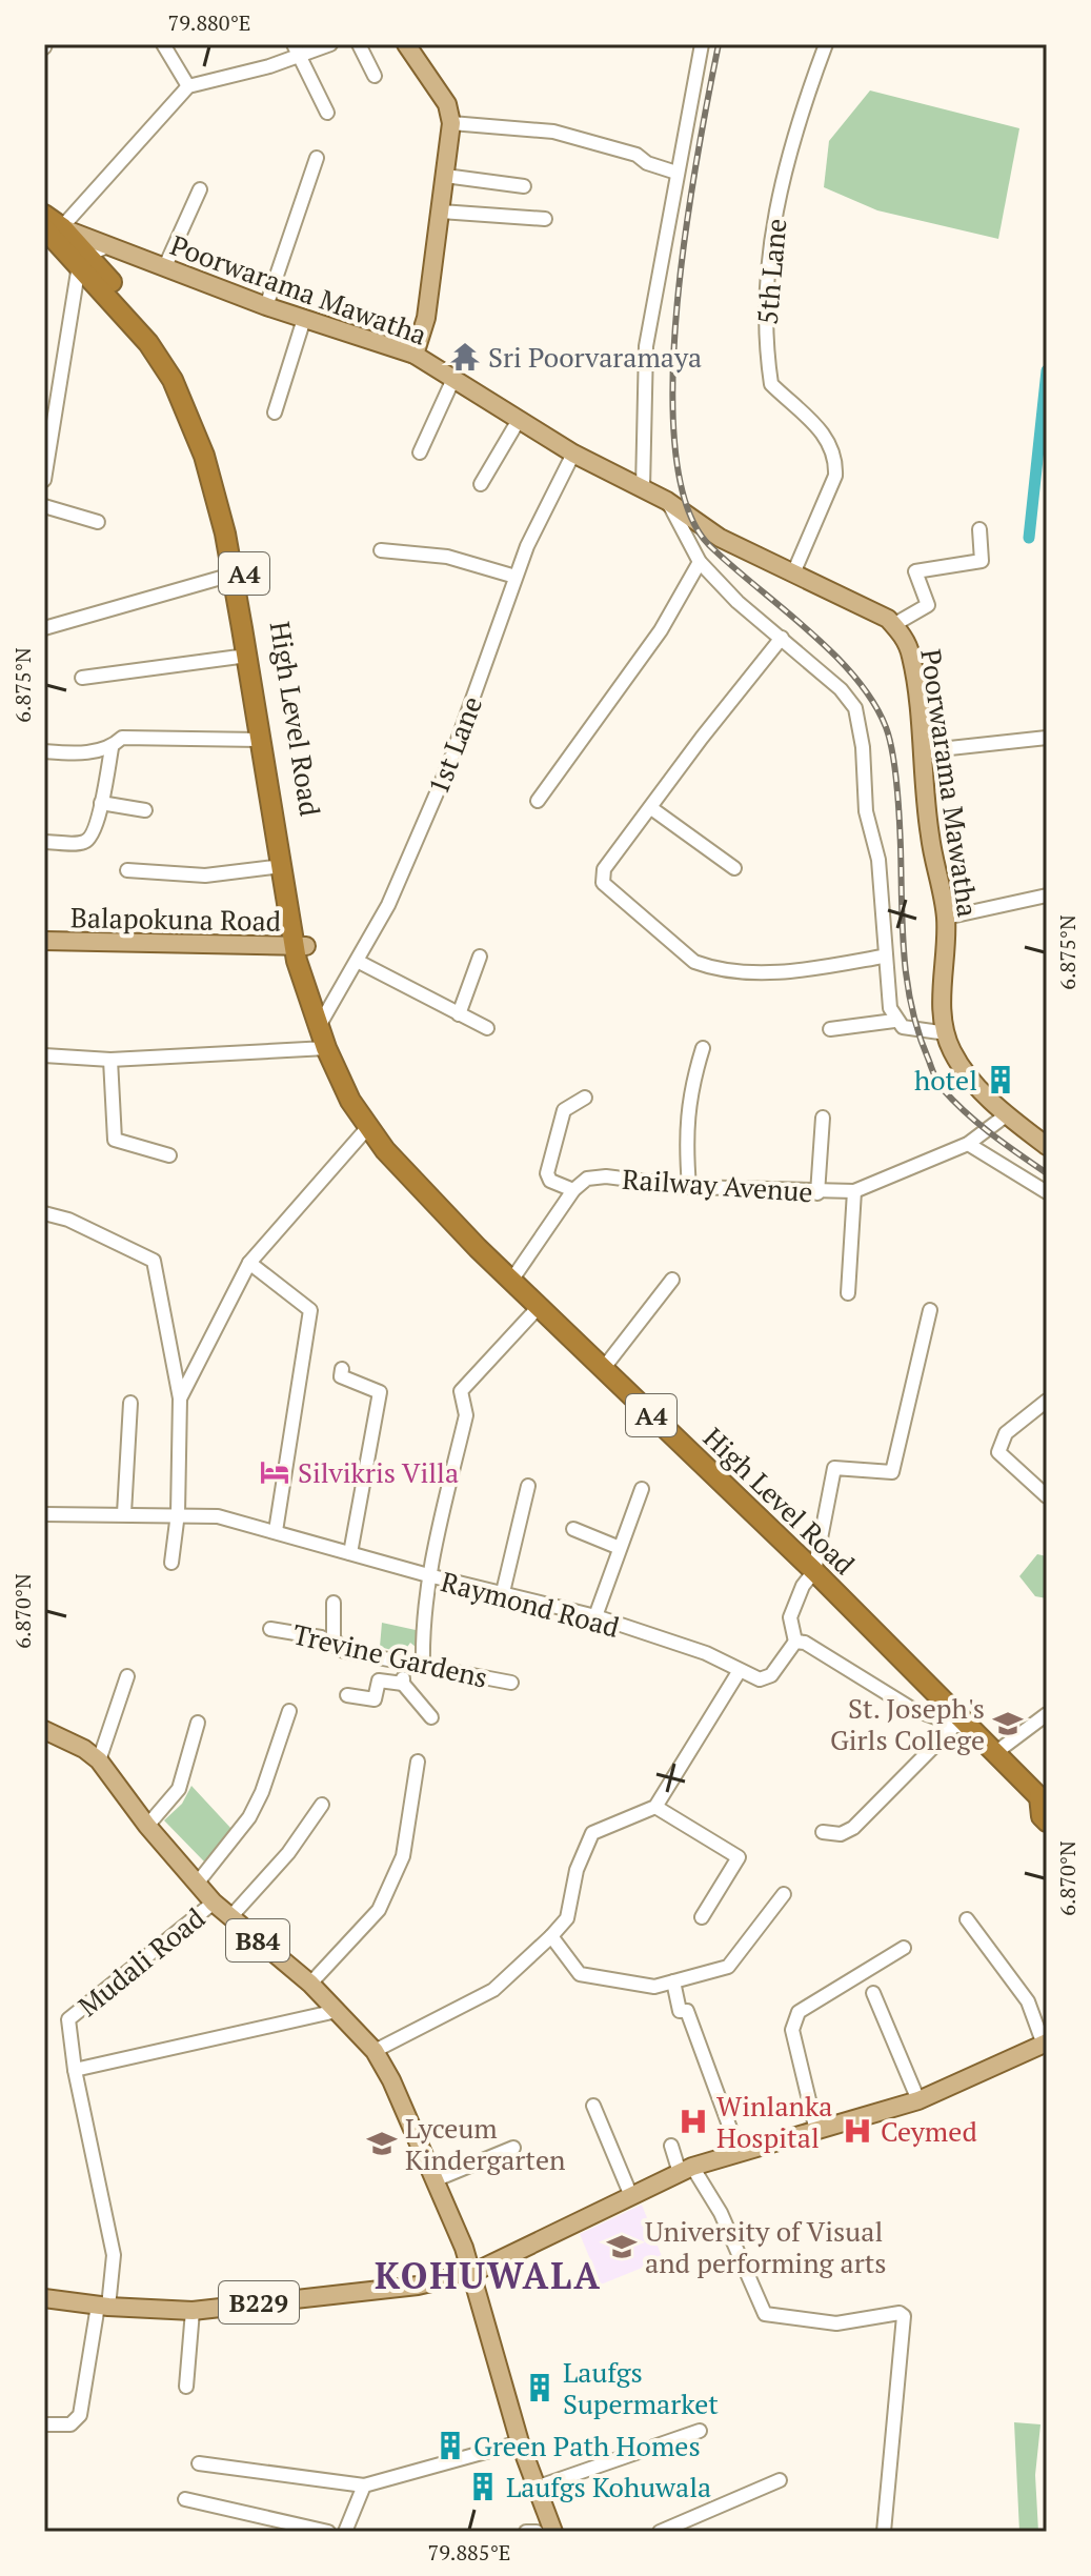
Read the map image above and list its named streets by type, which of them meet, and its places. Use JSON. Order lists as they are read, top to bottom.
{
  "streets": {
    "highway": ["A4", "High Level Road"],
    "main road": [
      "Poorwarama Mawatha",
      "Balapokuna Road",
      "B84",
      "B229"
    ],
    "street": [
      "5th Lane",
      "1st Lane",
      "Railway Avenue",
      "Raymond Road",
      "Trevine Gardens",
      "Mudali Road"
    ]
  },
  "crossings": [
    ["5th Lane", "Poorwarama Mawatha"],
    ["Poorwarama Mawatha", "High Level Road"],
    ["Poorwarama Mawatha", "1st Lane"],
    ["Poorwarama Mawatha", "Railway Avenue"],
    ["A4", "High Level Road"],
    ["High Level Road", "1st Lane"],
    ["High Level Road", "Balapokuna Road"],
    ["B84", "Mudali Road"],
    ["B84", "B229"]
  ],
  "districts": ["KOHUWALA"],
  "places": {
    "temple": ["Sri Poorvaramaya"],
    "building": [
      "hotel",
      "Laufgs Supermarket",
      "Green Path Homes",
      "Laufgs Kohuwala"
    ],
    "hotel": ["Silvikris Villa"],
    "school or university": ["St. Joseph's Girls College", "Lyceum Kindergarten", "University of Visual and performing arts"],
    "hospital": ["Winlanka Hospital", "Ceymed"]
  },
  "coordinates": [
    "79.880°E",
    "6.875°N",
    "6.870°N",
    "79.885°E"
  ]
}
